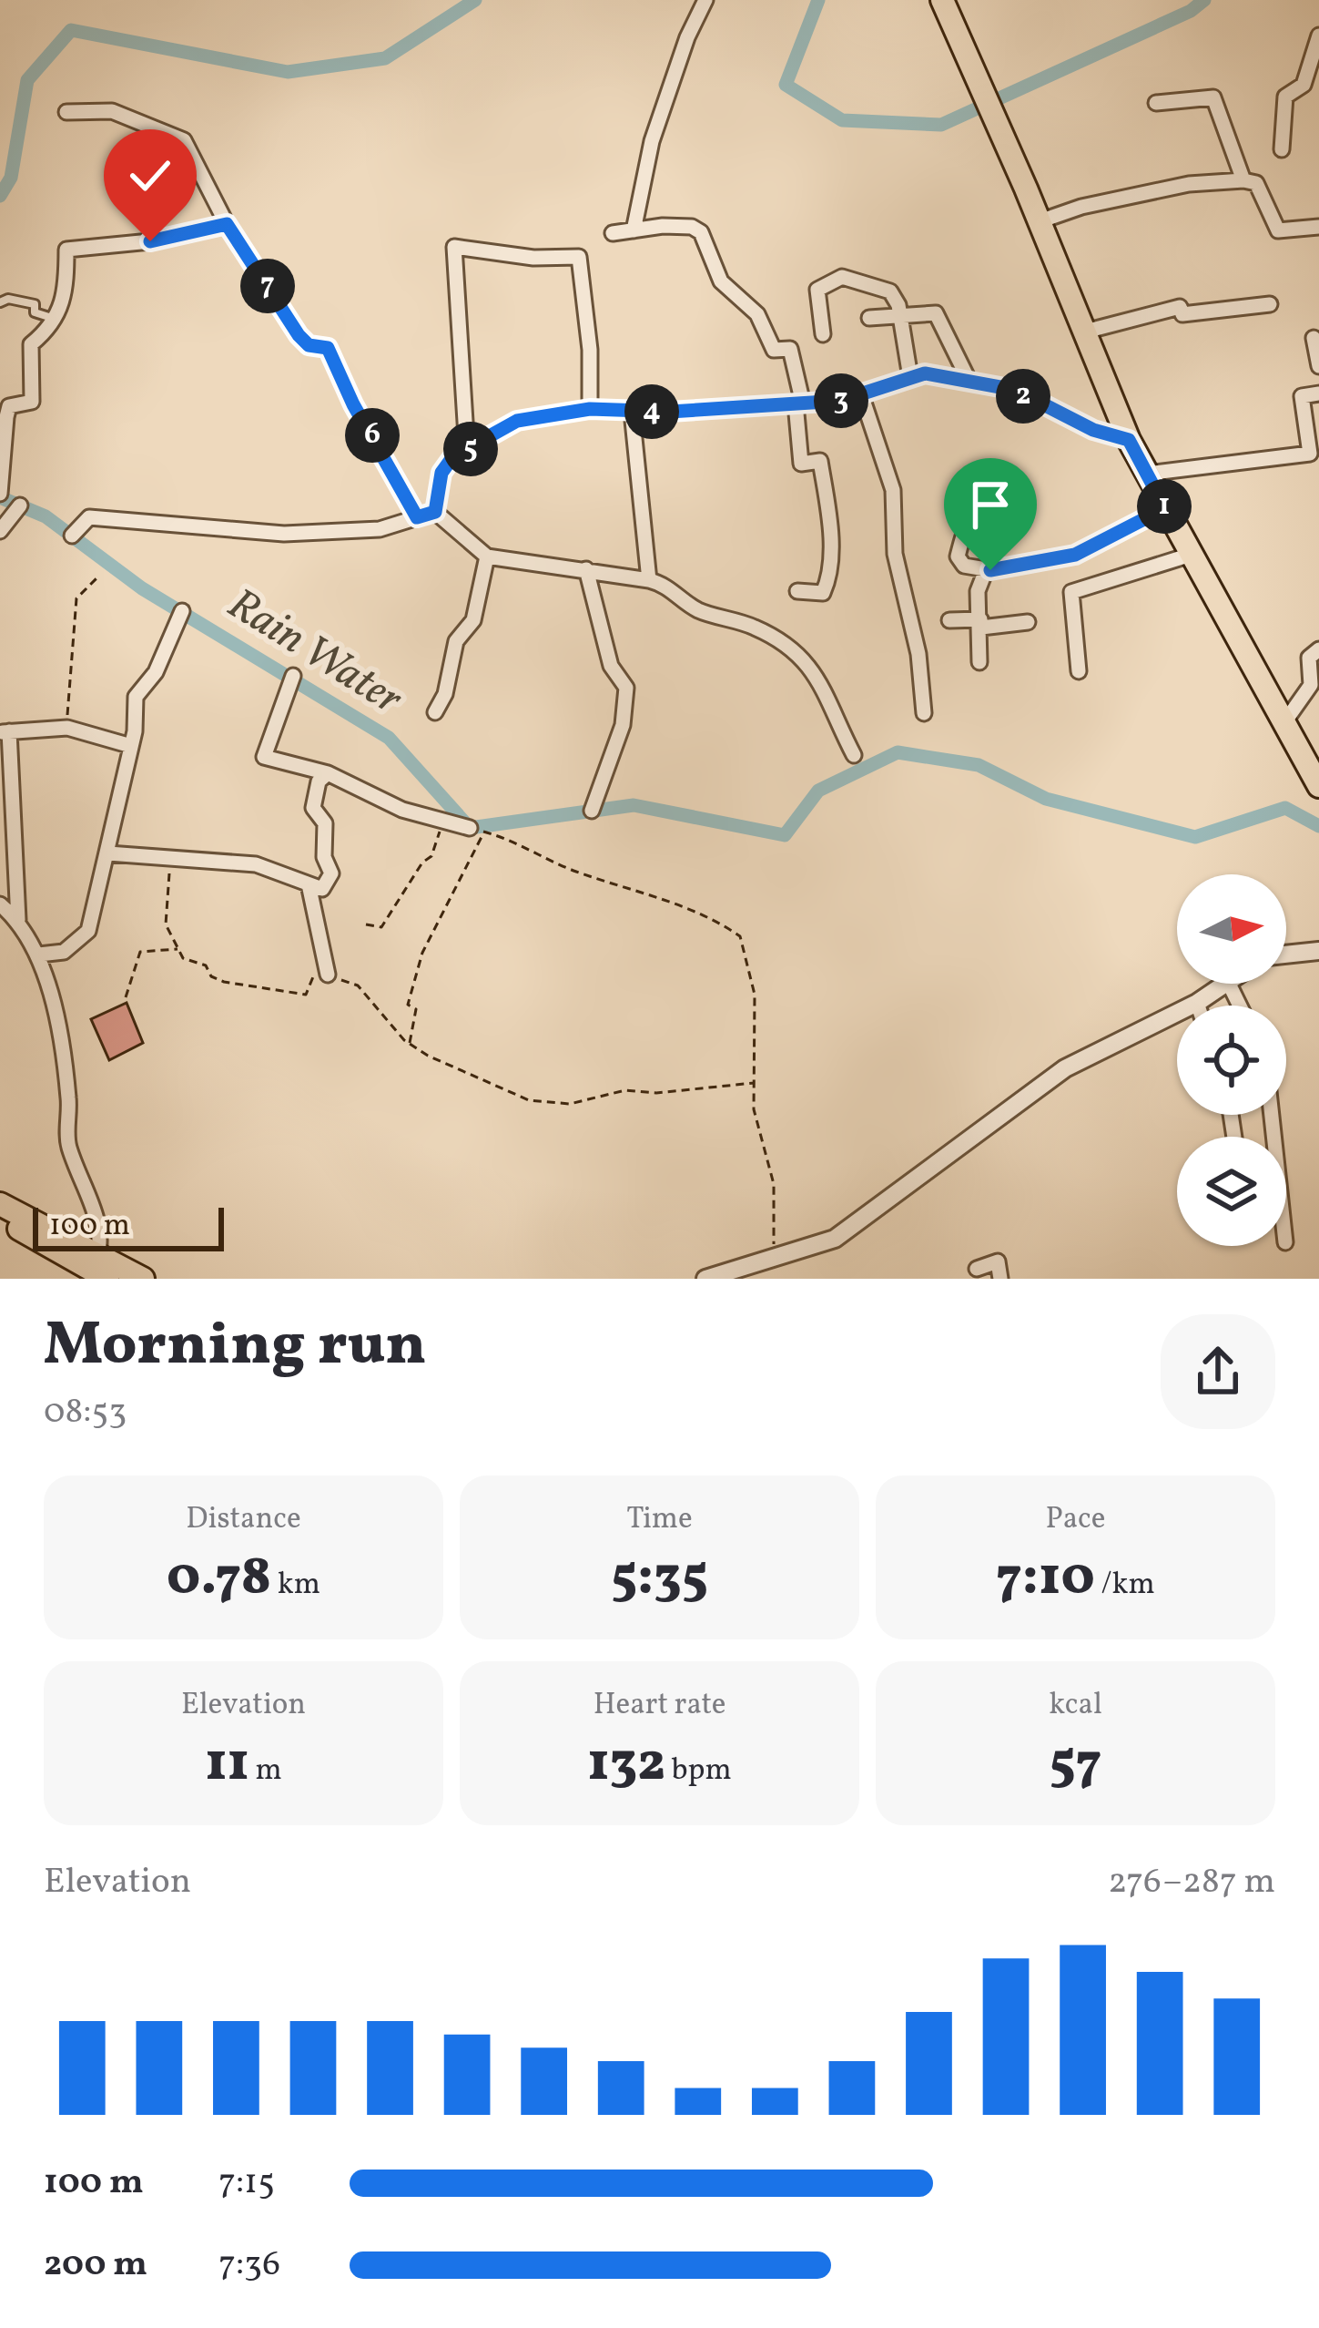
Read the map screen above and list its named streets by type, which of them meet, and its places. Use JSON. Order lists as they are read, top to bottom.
{
  "water": ["Rain Water"],
  "scale_bar": "100 m",
  "north": "right",
  "page": {
    "pins": [
      "7",
      "2",
      "3",
      "4",
      "6",
      "5",
      "1"
    ],
    "scale": "100 m",
    "heading": ["Morning run", "08:53"],
    "stats": [
      ["Distance", "0.78 km"],
      ["Time", "5:35"],
      ["Pace", "7:10 /km"],
      ["Elevation", "11 m"],
      ["Heart rate", "132 bpm"],
      ["kcal", "57"]
    ],
    "chart": ["Elevation", "276–287 m"],
    "list": [
      {
        "name": "100 m",
        "note": "7:15"
      },
      {
        "name": "200 m",
        "note": "7:36"
      }
    ]
  }
}
